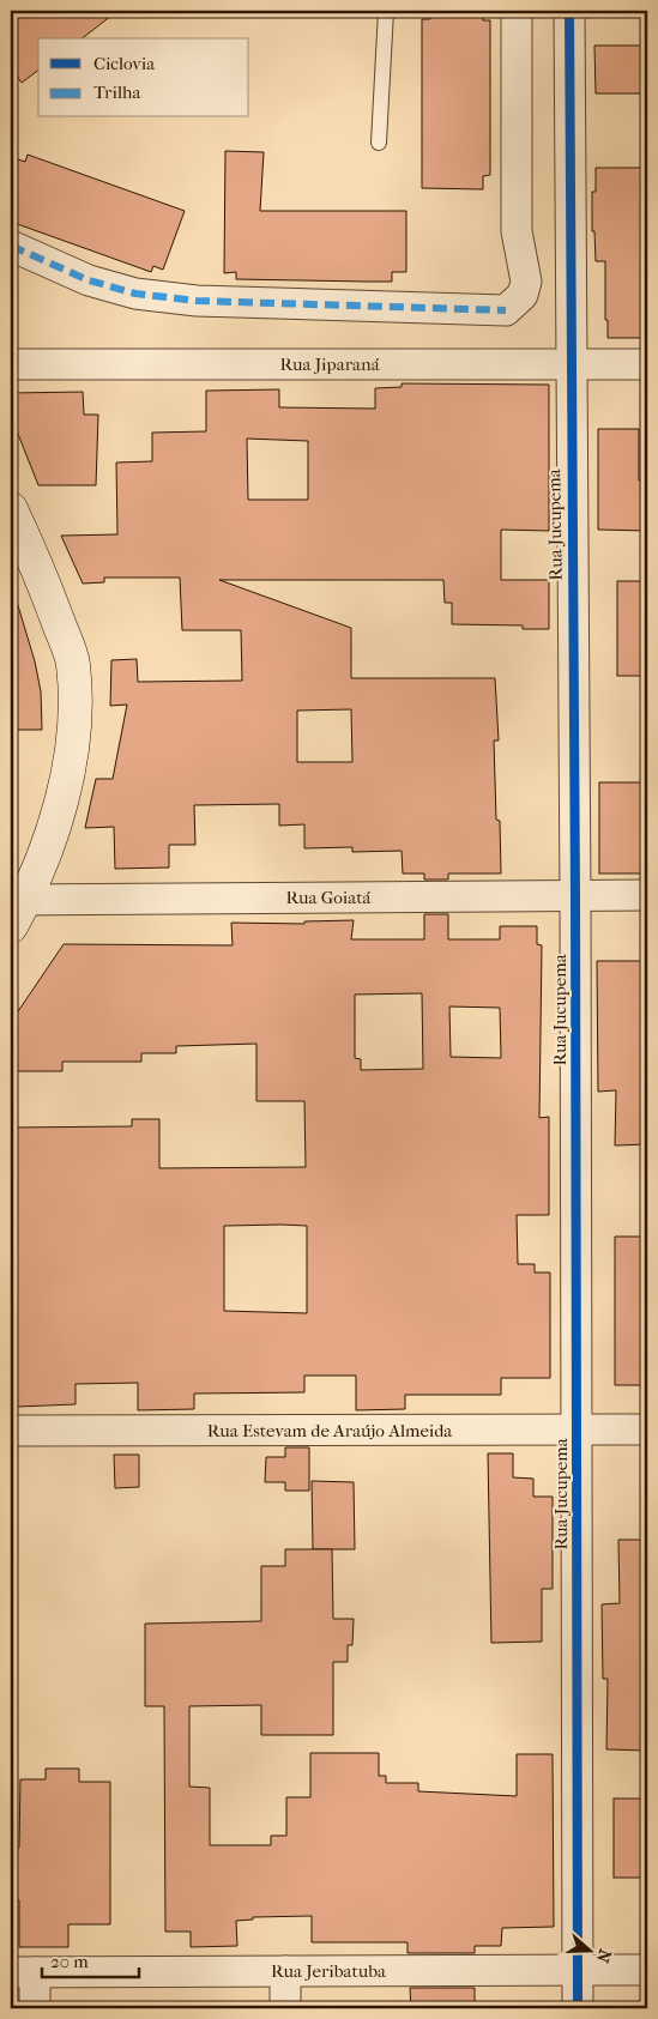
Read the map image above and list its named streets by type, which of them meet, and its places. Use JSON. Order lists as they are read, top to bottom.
{
  "streets": {
    "street": [
      "Rua Jiparaná",
      "Rua Jucupema",
      "Rua Goiatá",
      "Rua Estevam de Araújo Almeida",
      "Rua Jeribatuba"
    ]
  },
  "crossings": [
    ["Rua Jiparaná", "Rua Jucupema"],
    ["Rua Jucupema", "Rua Goiatá"],
    ["Rua Jucupema", "Rua Estevam de Araújo Almeida"],
    ["Rua Jucupema", "Rua Jeribatuba"]
  ],
  "legend": ["Ciclovia", "Trilha"],
  "scale_bar": "20 m",
  "north": "right"
}
